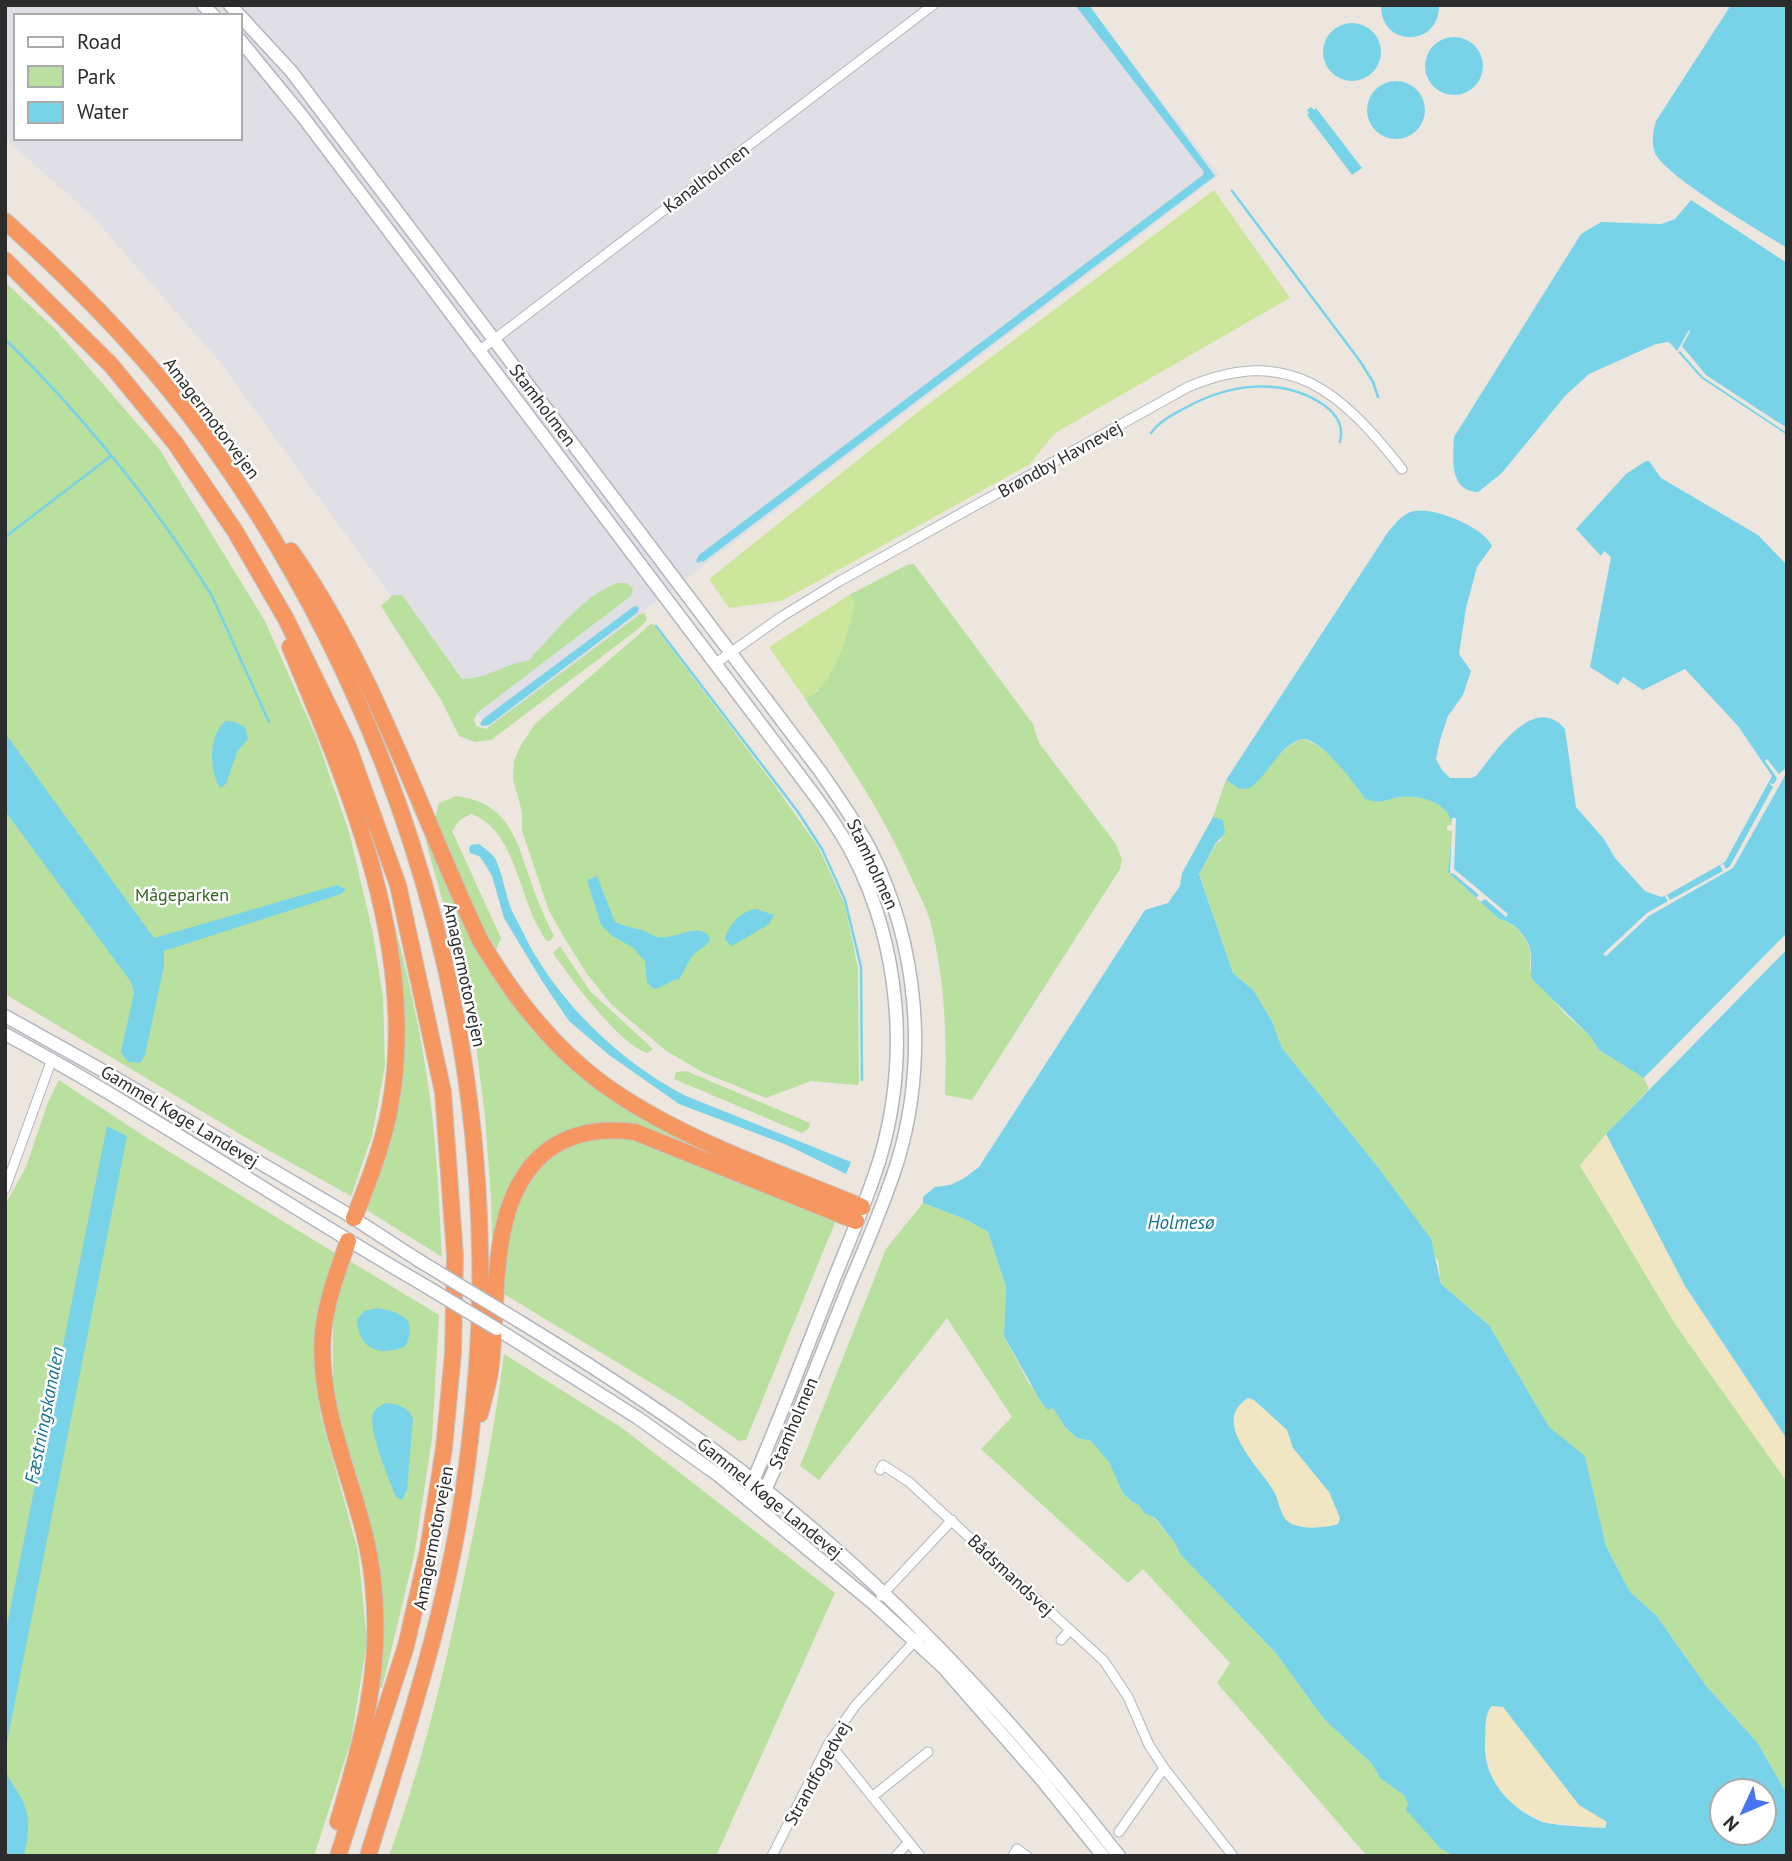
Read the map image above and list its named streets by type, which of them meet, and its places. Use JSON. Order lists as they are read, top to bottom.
{
  "streets": {
    "highway": ["Amagermotorvejen"],
    "street": [
      "Kanalholmen",
      "Stamholmen",
      "Brøndby Havnevej",
      "Gammel Køge Landevej",
      "Bådsmandsvej",
      "Strandfogedvej"
    ]
  },
  "crossings": [
    ["Kanalholmen", "Stamholmen"],
    ["Stamholmen", "Brøndby Havnevej"],
    ["Stamholmen", "Gammel Køge Landevej"],
    ["Gammel Køge Landevej", "Bådsmandsvej"],
    ["Gammel Køge Landevej", "Strandfogedvej"]
  ],
  "water": ["Holmesø", "Fæstningskanalen"],
  "parks": ["Mågeparken"],
  "legend": ["Road", "Park", "Water"],
  "north": "bottom left"
}
